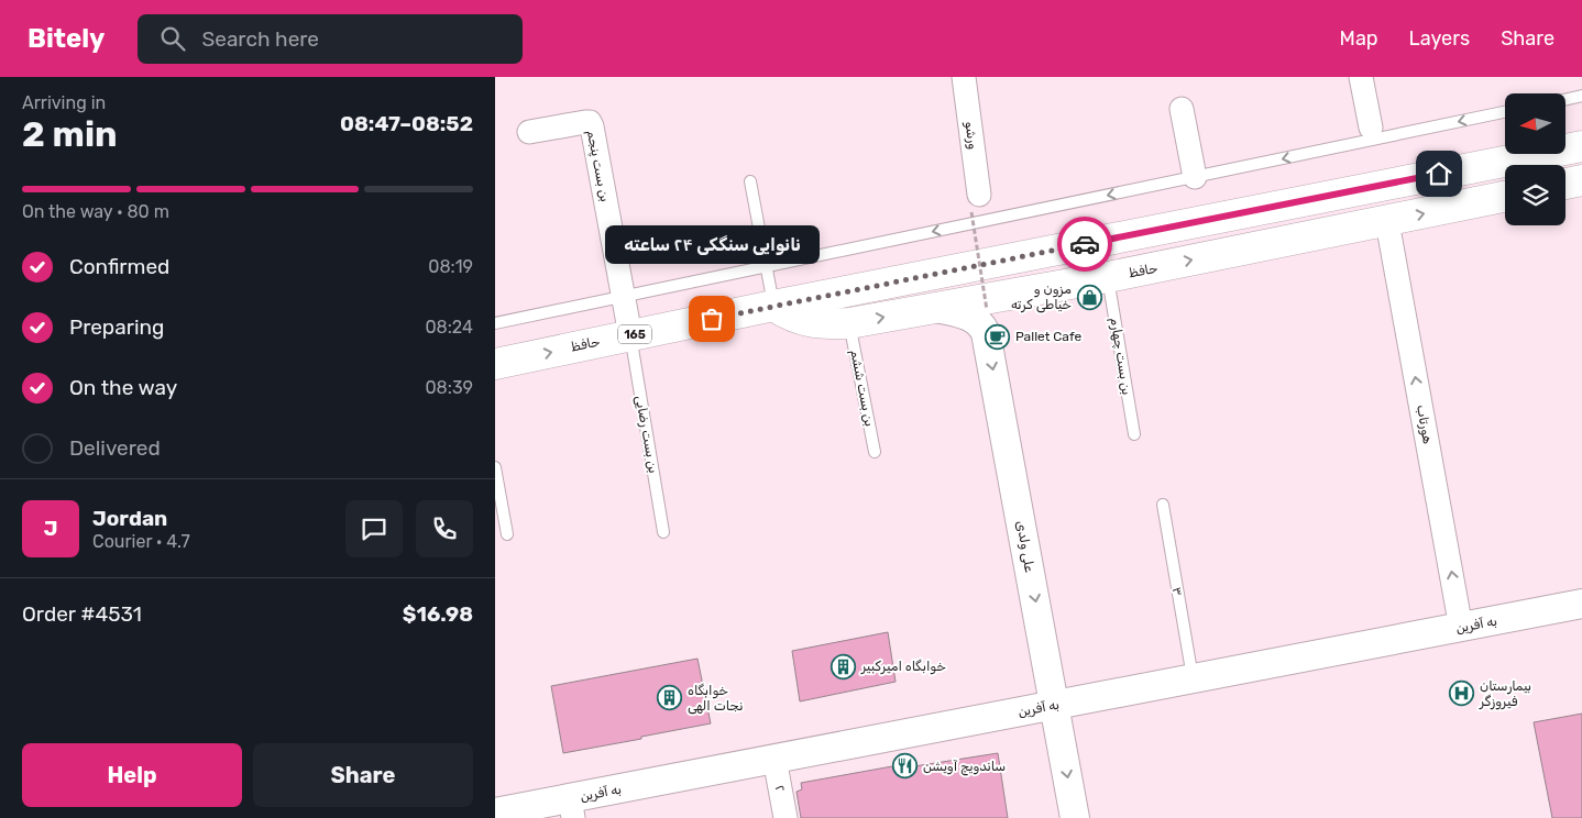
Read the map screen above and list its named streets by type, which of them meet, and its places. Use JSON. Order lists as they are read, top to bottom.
{
  "streets": {
    "main road": ["حافظ", "165"],
    "street": [
      "ورشو",
      "بن بست پنجم",
      "هورتاب",
      "علی ولدی",
      "به آفرین",
      "۲"
    ],
    "lane": [
      "بن بست چهارم",
      "بن بست ششم",
      "بن بست رضایی",
      "۳"
    ]
  },
  "crossings": [
    ["بن بست پنجم", "حافظ"],
    ["بن بست پنجم", "بن بست رضایی"],
    ["حافظ", "بن بست چهارم"],
    ["حافظ", "بن بست ششم"],
    ["حافظ", "هورتاب"],
    ["حافظ", "بن بست رضایی"],
    ["حافظ", "علی ولدی"],
    ["هورتاب", "به آفرین"],
    ["علی ولدی", "به آفرین"],
    ["۳", "به آفرین"],
    ["به آفرین", "۲"]
  ],
  "one_way": ["هورتاب", "علی ولدی"],
  "places": {
    "shop": ["مزون و خیاطی کرته"],
    "other": ["نانوایی سنگکی ۲۴ ساعته"],
    "cafe": ["Pallet Cafe"],
    "building": ["خوابگاه امیرکبیر", "خوابگاه نجات الهی"],
    "hospital": ["بیمارستان فیروزگر"],
    "restaurant": ["ساندویچ آویشن"]
  },
  "north": "left",
  "page": {
    "header": "Bitely",
    "search": "Search here",
    "nav": ["Map", "Layers", "Share"],
    "heading": ["2 min", "Arriving in", "08:47–08:52"],
    "panel": [
      "Jordan",
      "Courier · 4.7",
      "Order #4531",
      "$16.98"
    ],
    "bar": "On the way · 80 m",
    "bubble": "نانوایی سنگکی ۲۴ ساعته",
    "list": [
      ["Confirmed", "08:19"],
      ["Preparing", "08:24"],
      ["On the way", "08:39"],
      "Delivered"
    ],
    "round": "J",
    "buttons": ["Help", "Share"]
  }
}
